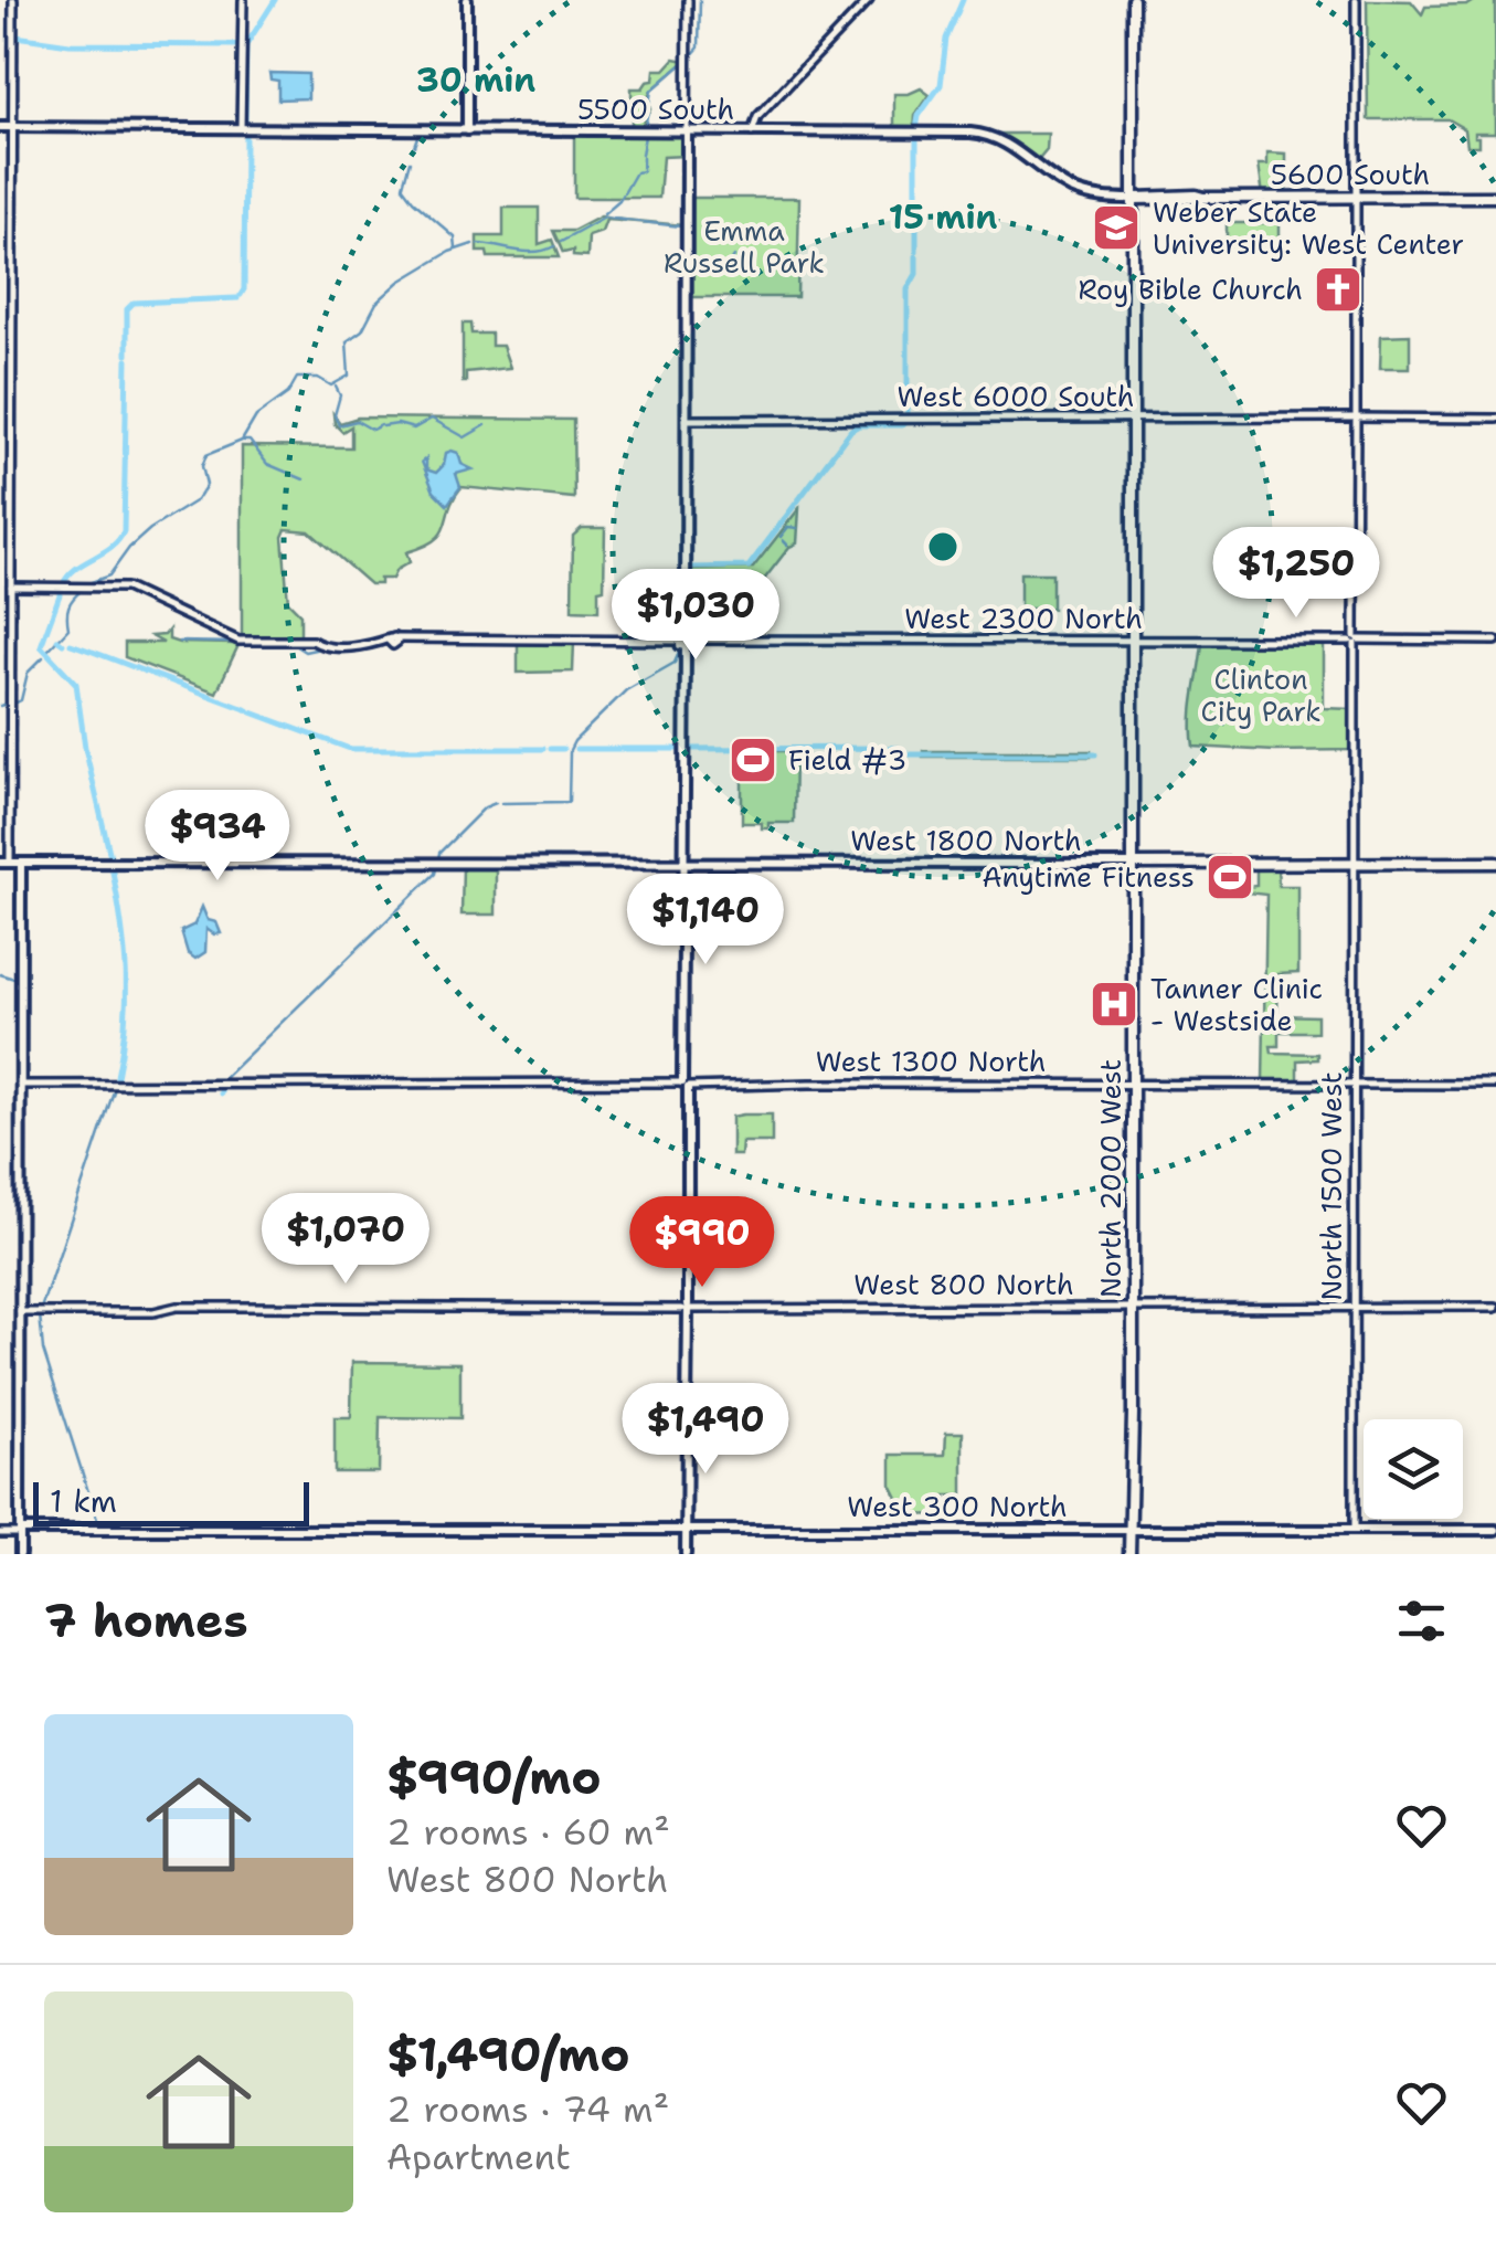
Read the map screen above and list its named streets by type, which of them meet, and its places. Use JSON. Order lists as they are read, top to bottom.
{
  "streets": {
    "main road": [
      "5500 South",
      "5600 South",
      "West 1800 North",
      "North 2000 West",
      "West 300 North"
    ],
    "street": [
      "West 6000 South",
      "West 2300 North",
      "West 1300 North",
      "North 1500 West",
      "West 800 North"
    ]
  },
  "crossings": [
    ["5500 South", "5600 South"],
    ["5500 South", "North 2000 West"],
    ["5600 South", "North 2000 West"],
    ["5600 South", "North 1500 West"],
    ["West 6000 South", "North 2000 West"],
    ["West 6000 South", "North 1500 West"],
    ["West 2300 North", "North 2000 West"],
    ["West 2300 North", "North 1500 West"],
    ["West 1800 North", "North 2000 West"],
    ["West 1800 North", "North 1500 West"],
    ["West 1300 North", "North 2000 West"],
    ["West 1300 North", "North 1500 West"],
    ["North 2000 West", "West 800 North"],
    ["North 2000 West", "West 300 North"],
    ["North 1500 West", "West 800 North"],
    ["North 1500 West", "West 300 North"]
  ],
  "parks": ["Emma Russell Park", "Clinton City Park"],
  "places": {
    "school or university": ["Weber State University: West Center"],
    "church": ["Roy Bible Church"],
    "sports": ["Field #3", "Anytime Fitness"],
    "hospital": ["Tanner Clinic - Westside"]
  },
  "scale_bar": "1 km",
  "page": {
    "price": [
      "$1,250",
      "$1,030",
      "$934",
      "$1,140",
      "$1,070",
      "$990",
      "$1,490"
    ],
    "scale": "1 km",
    "heading": "7 homes",
    "list": [
      {
        "name": "$990/mo",
        "note": "2 rooms · 60 m² · West 800 North"
      },
      {
        "name": "$1,490/mo",
        "note": "2 rooms · 74 m² · Apartment"
      }
    ]
  },
  "rings": ["30 min", "15 min"]
}
